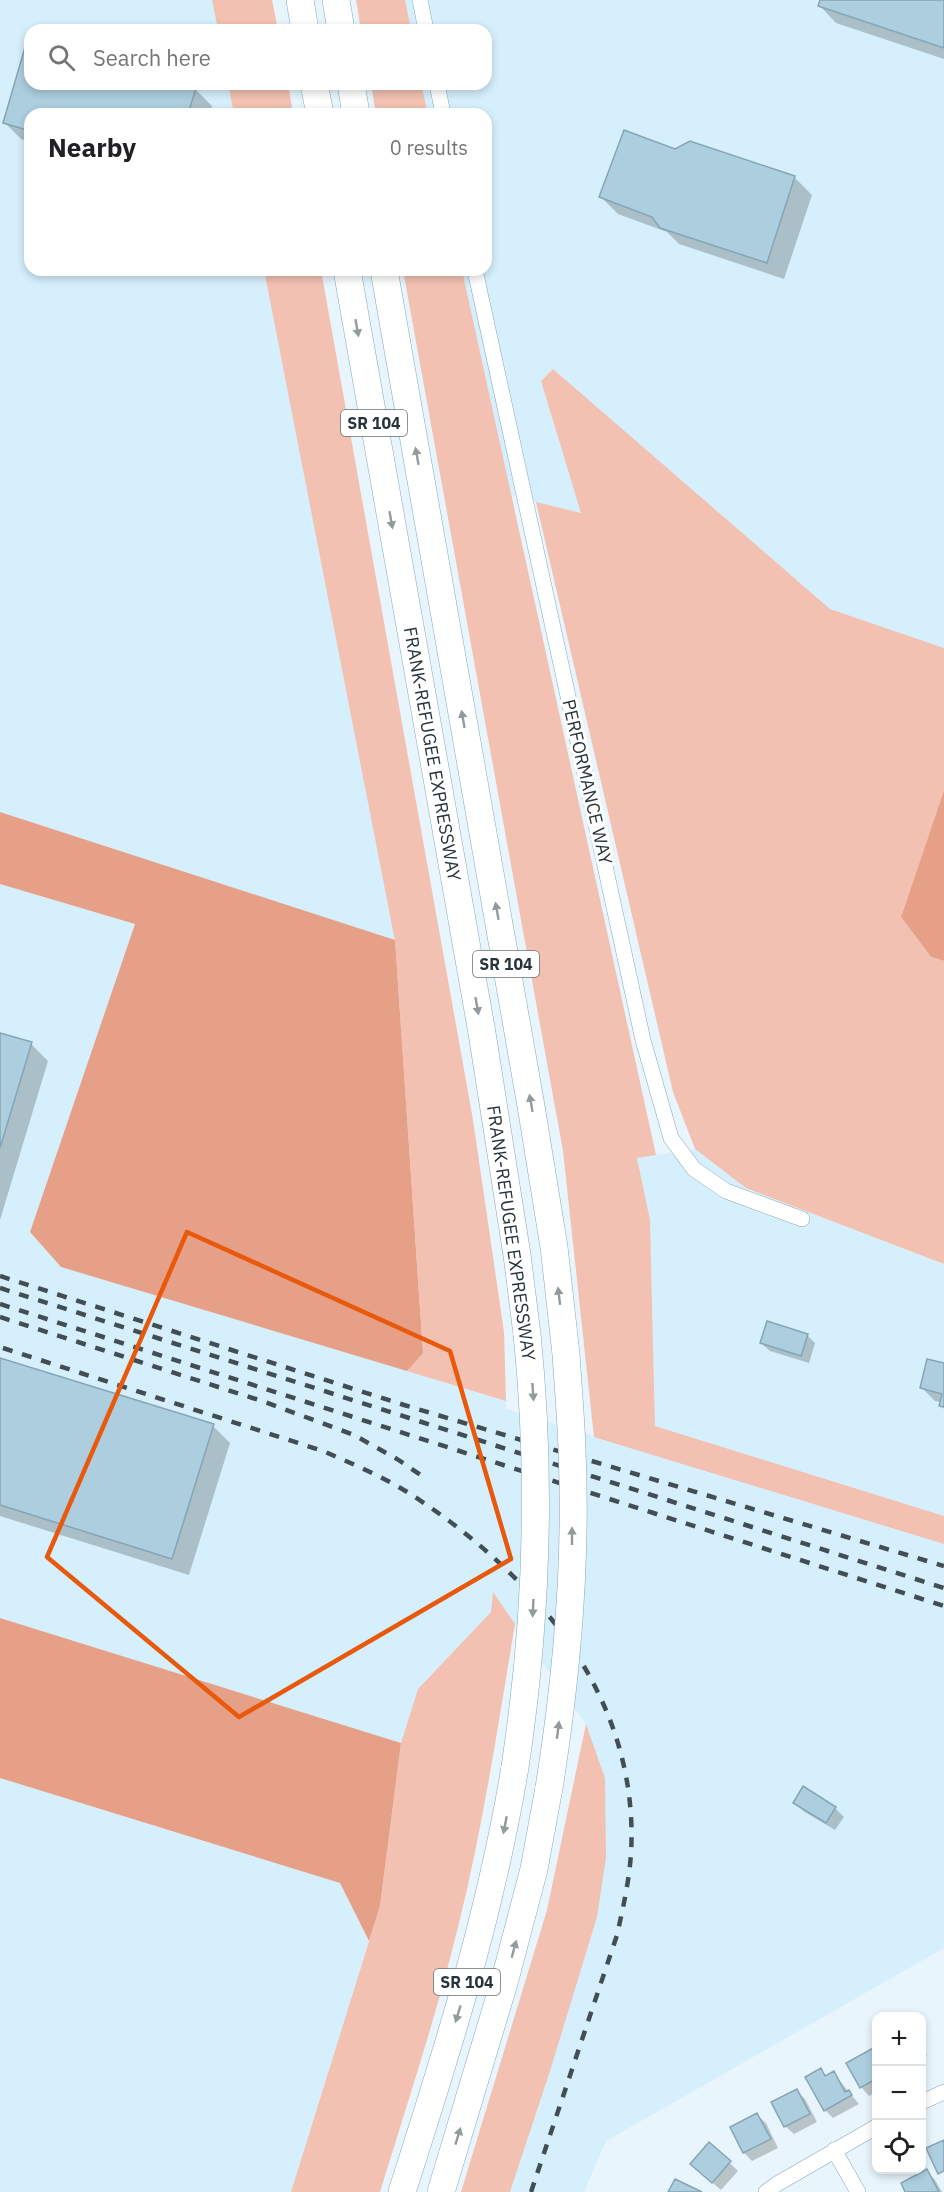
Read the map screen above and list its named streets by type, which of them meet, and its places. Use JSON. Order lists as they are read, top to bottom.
{
  "streets": {
    "highway": ["SR 104", "FRANK-REFUGEE EXPRESSWAY"],
    "street": ["PERFORMANCE WAY"]
  },
  "page": {
    "search": "Search here",
    "heading": ["Nearby", "0 results"],
    "map_buttons": ["+", "−"]
  }
}
